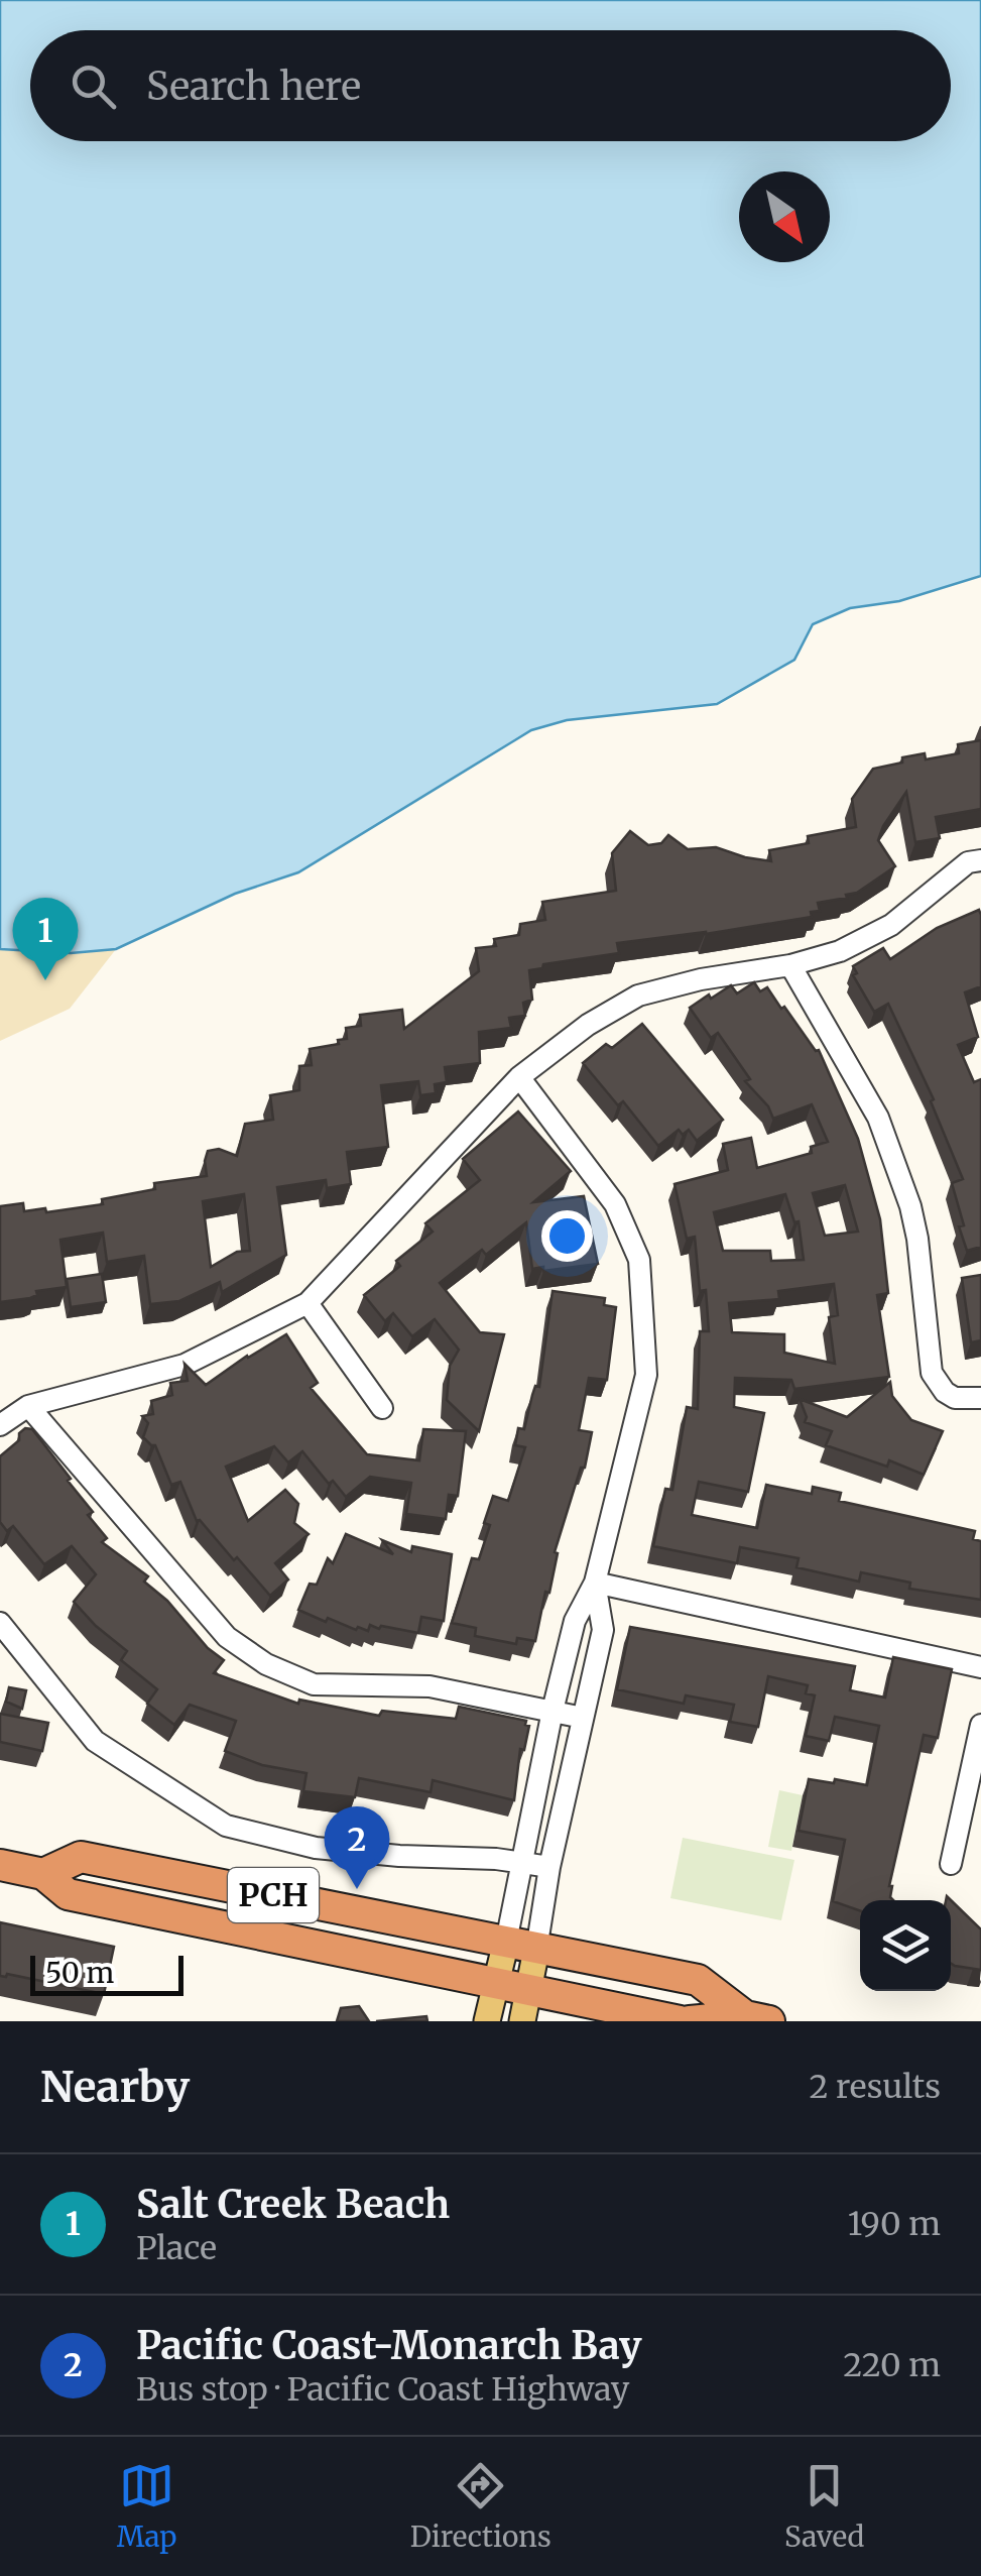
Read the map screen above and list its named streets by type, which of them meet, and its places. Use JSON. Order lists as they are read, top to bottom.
{
  "streets": {
    "highway": ["PCH"]
  },
  "scale_bar": "50 m",
  "north": "bottom right",
  "page": {
    "search": "Search here",
    "pins": ["1", "2"],
    "scale": "50 m",
    "heading": ["Nearby", "2 results"],
    "list": [
      {
        "mark": "1",
        "name": "Salt Creek Beach",
        "note": "Place",
        "value": "190 m"
      },
      {
        "mark": "2",
        "name": "Pacific Coast-Monarch Bay",
        "note": "Bus stop · Pacific Coast Highway",
        "value": "220 m"
      }
    ],
    "nav": ["Map", "Directions", "Saved"]
  }
}
